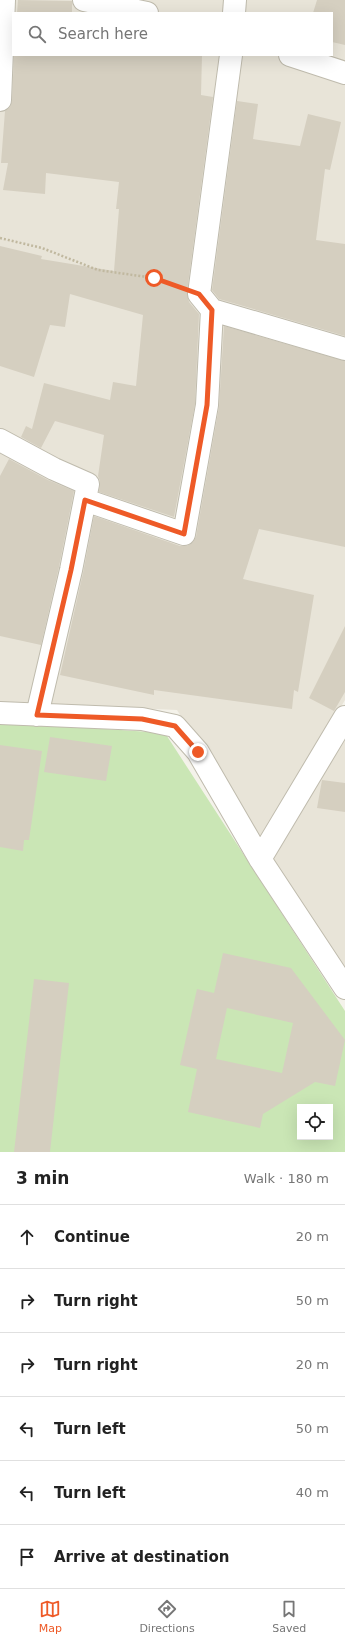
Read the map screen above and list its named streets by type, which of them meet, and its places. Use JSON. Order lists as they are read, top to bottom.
{
  "page": {
    "search": "Search here",
    "heading": ["3 min", "Walk · 180 m"],
    "list": [
      ["Continue", "20 m"],
      ["Turn right", "50 m"],
      ["Turn right", "20 m"],
      ["Turn left", "50 m"],
      ["Turn left", "40 m"],
      "Arrive at destination"
    ],
    "nav": ["Map", "Directions", "Saved"]
  }
}
